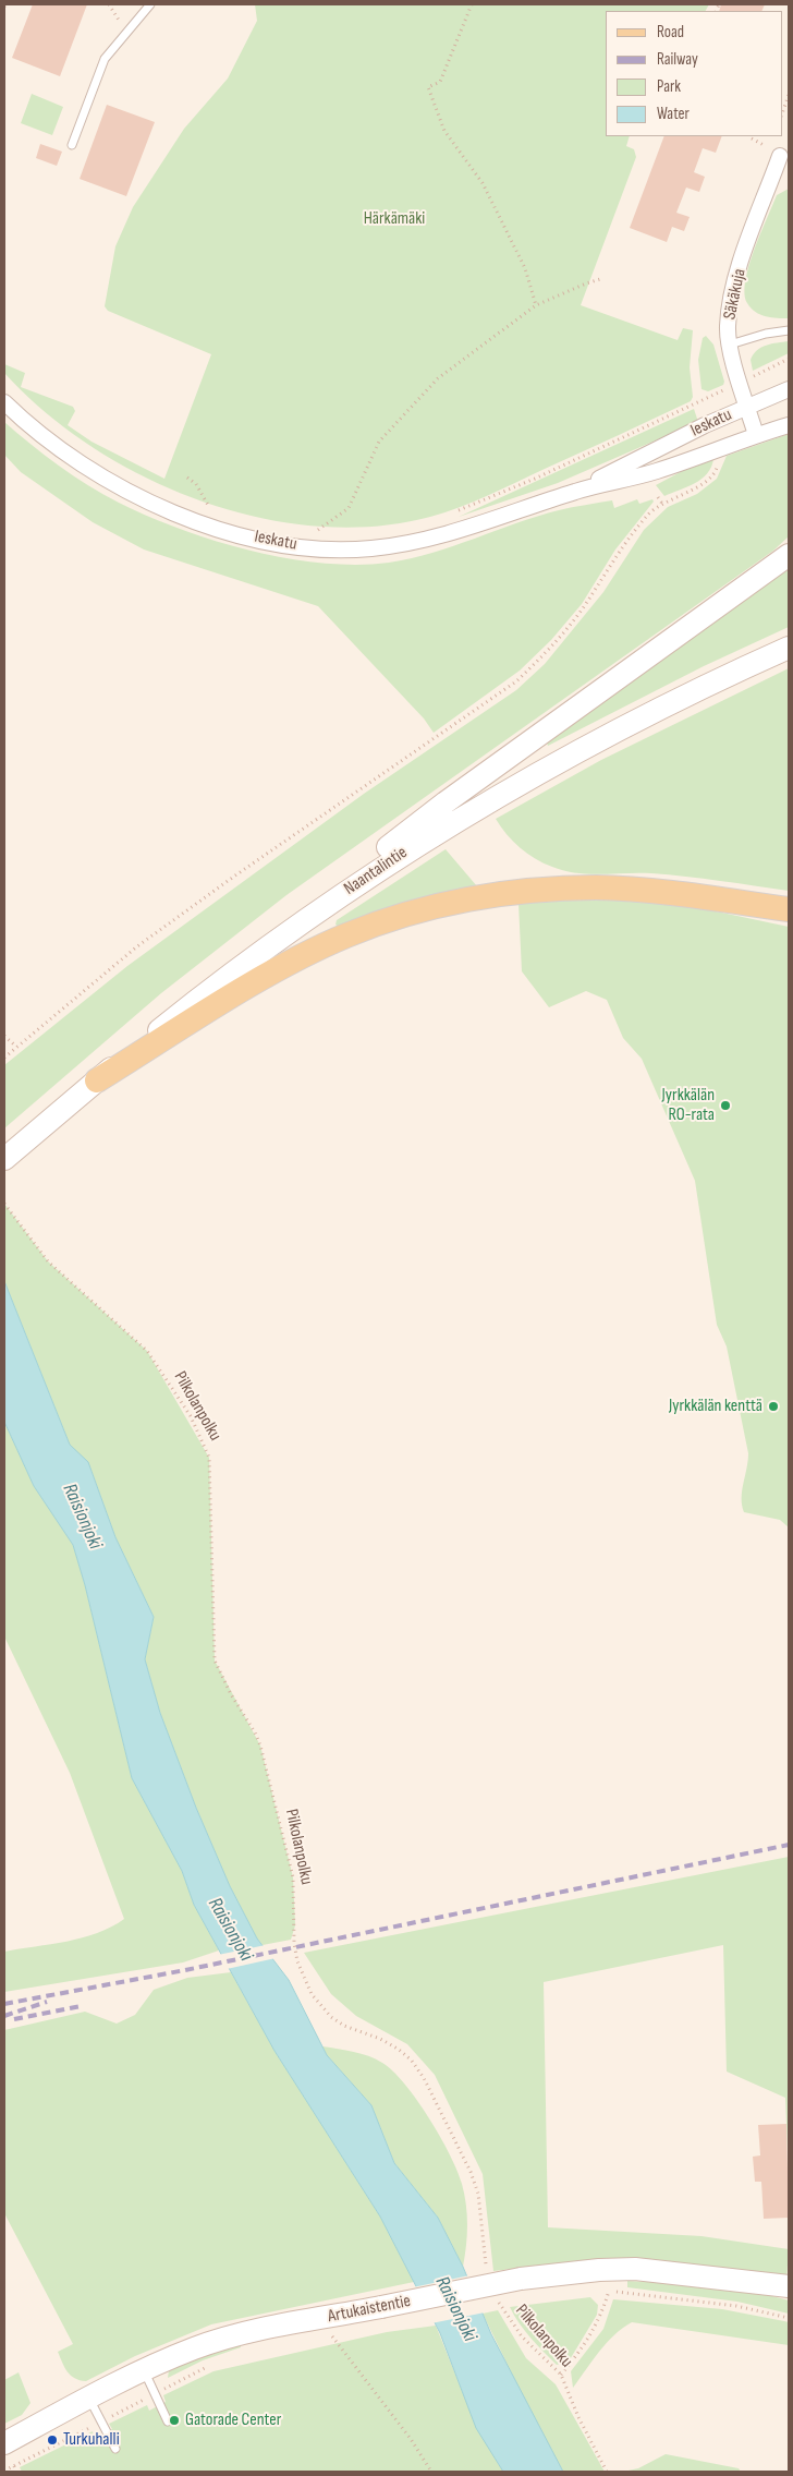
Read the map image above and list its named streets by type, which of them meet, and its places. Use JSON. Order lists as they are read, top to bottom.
{
  "streets": {
    "main road": ["Naantalintie", "Artukaistentie"],
    "street": ["Säkäkuja", "Ieskatu"],
    "path": ["Pilkolanpolku"]
  },
  "crossings": [
    ["Säkäkuja", "Ieskatu"]
  ],
  "water": ["Raisionjoki"],
  "parks": ["Härkämäki"],
  "places": [
    "Jyrkkälän RO-rata",
    "Jyrkkälän kenttä",
    "Gatorade Center",
    "Turkuhalli"
  ],
  "legend": [
    "Road",
    "Railway",
    "Park",
    "Water"
  ]
}
